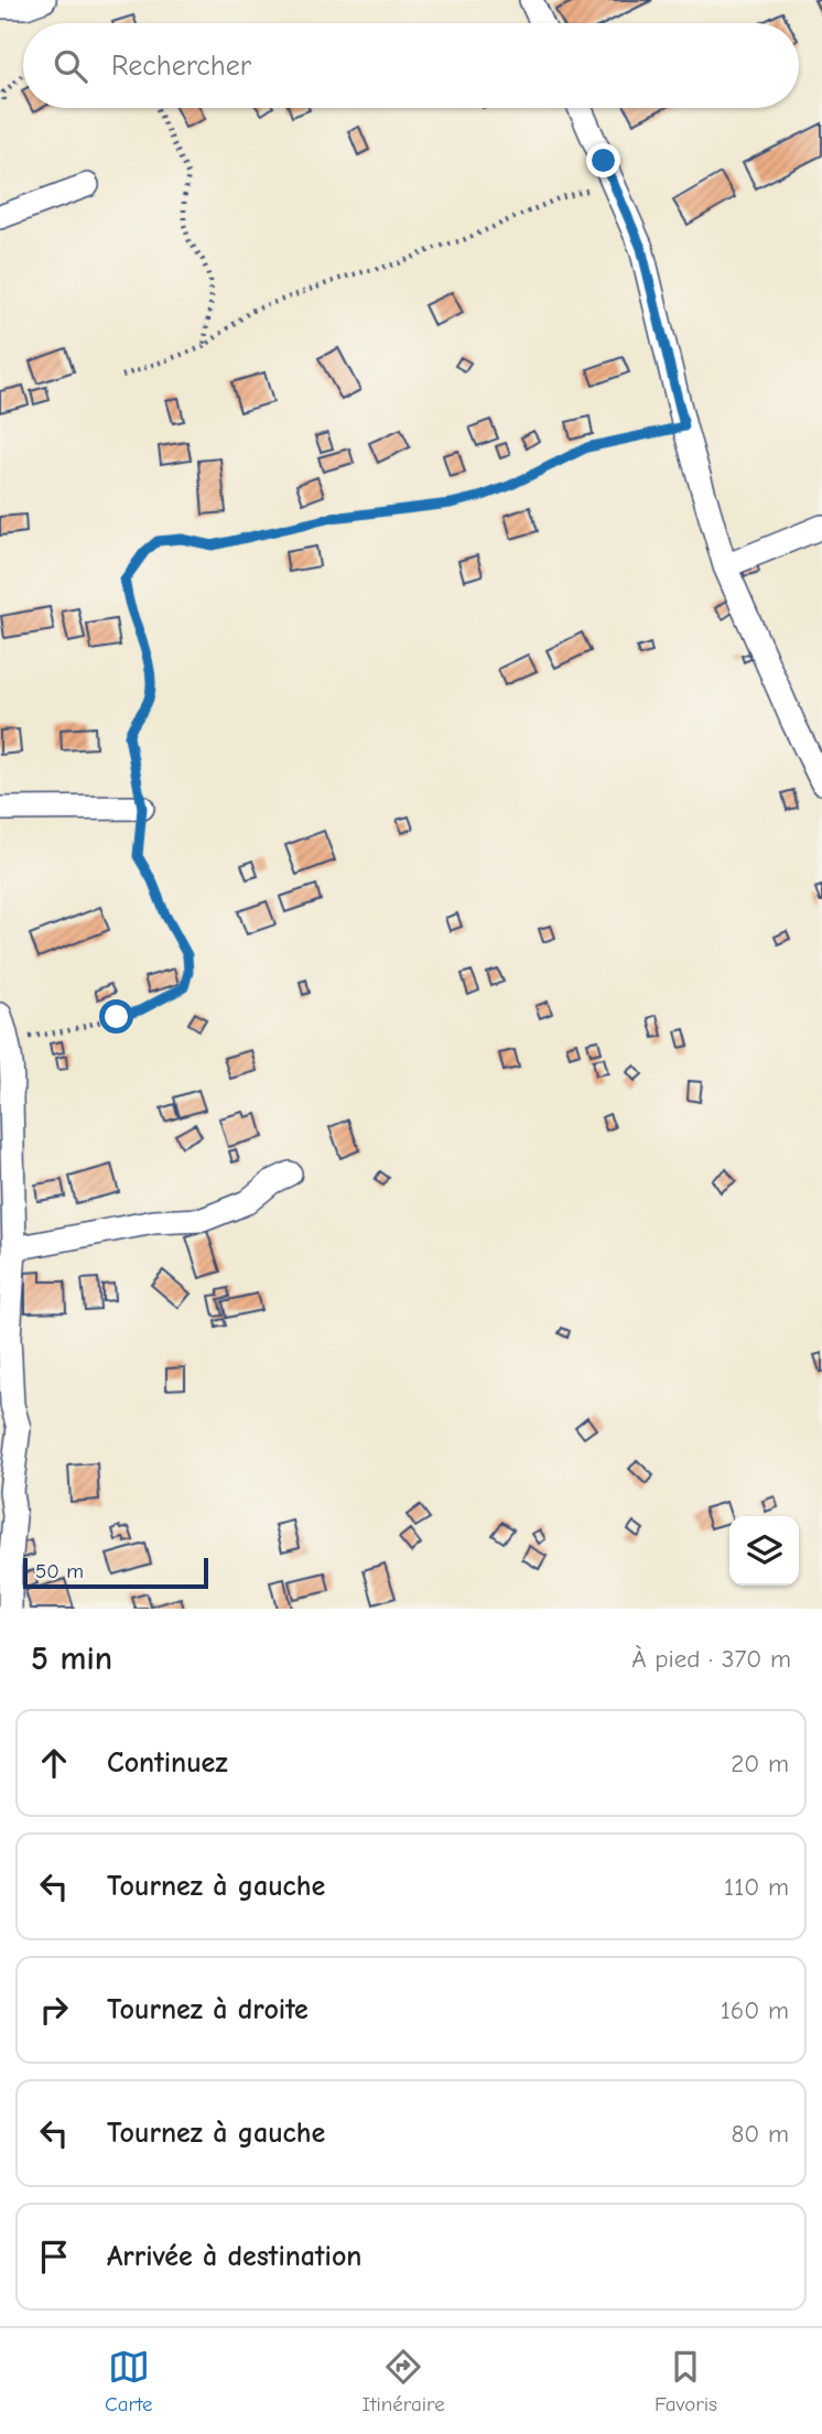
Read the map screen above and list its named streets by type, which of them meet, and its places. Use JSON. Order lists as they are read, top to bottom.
{
  "scale_bar": "50 m",
  "page": {
    "search": "Rechercher",
    "scale": "50 m",
    "heading": ["5 min", "À pied · 370 m"],
    "list": [
      ["Continuez", "20 m"],
      ["Tournez à gauche", "110 m"],
      ["Tournez à droite", "160 m"],
      ["Tournez à gauche", "80 m"],
      "Arrivée à destination"
    ],
    "nav": ["Carte", "Itinéraire", "Favoris"]
  }
}
